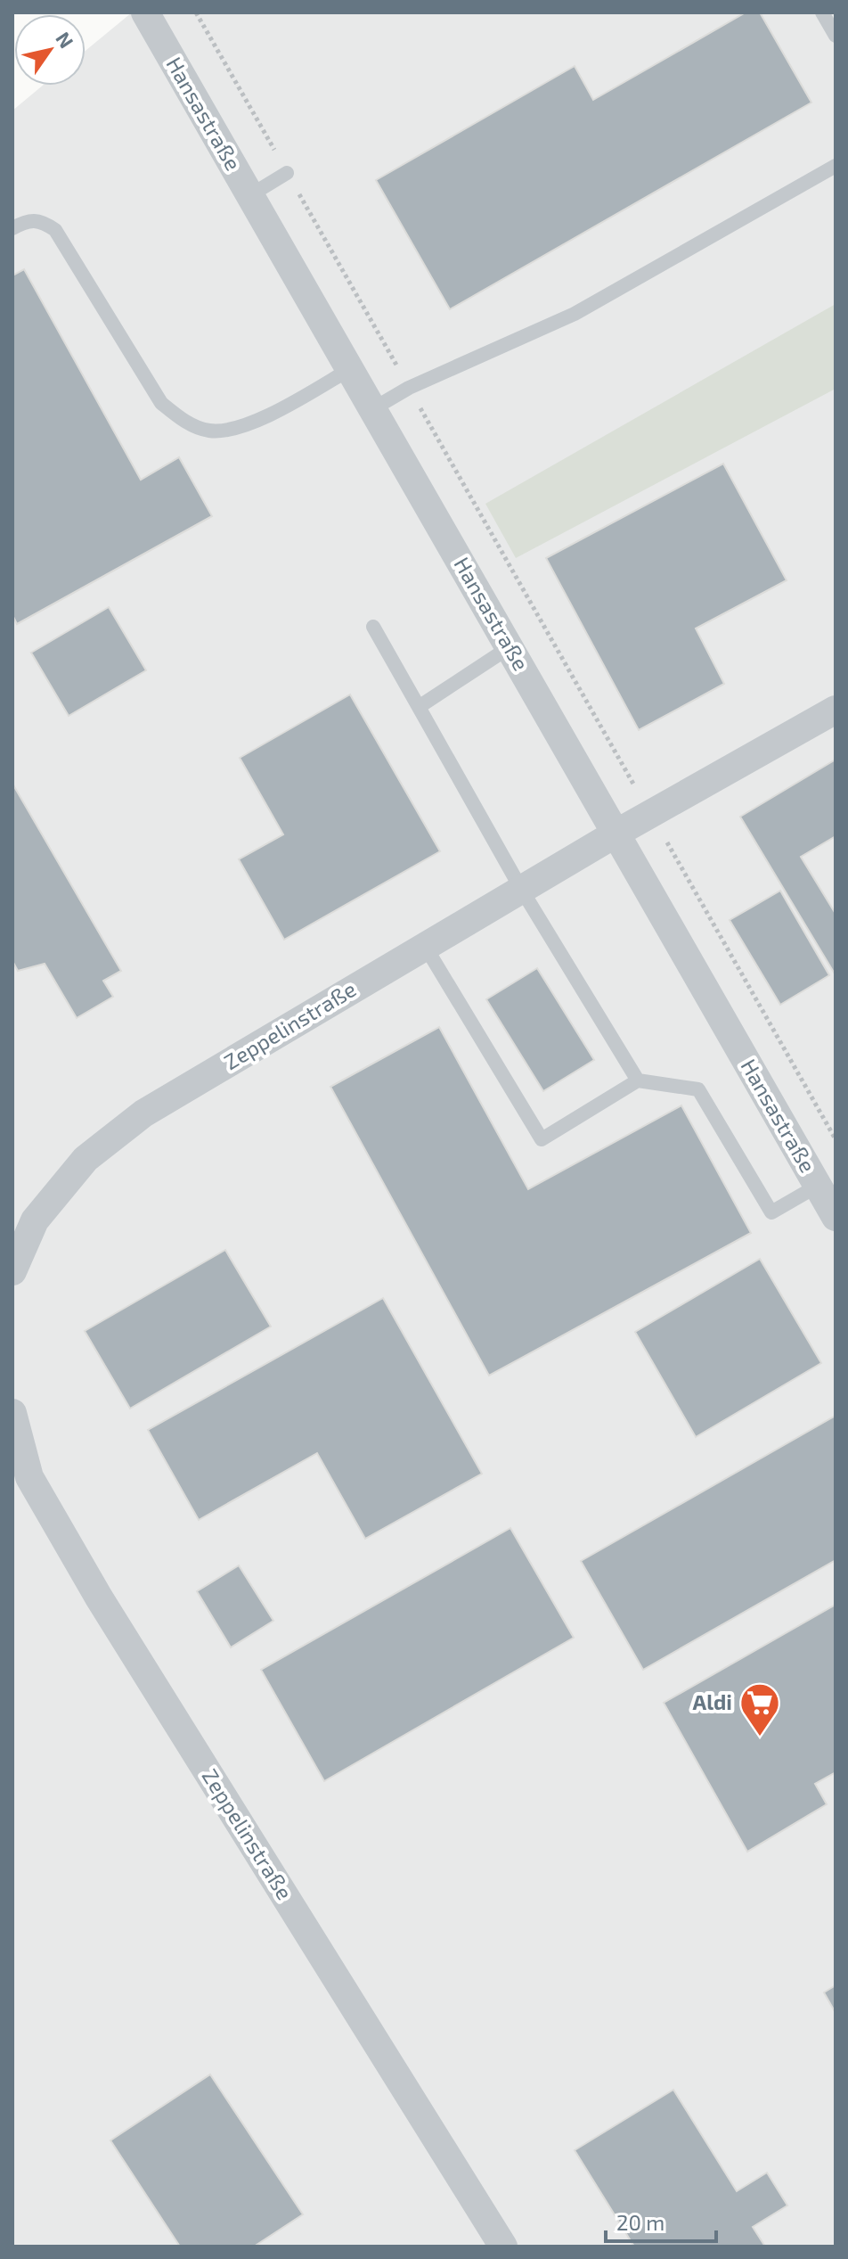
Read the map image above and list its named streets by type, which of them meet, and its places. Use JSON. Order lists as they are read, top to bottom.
{
  "streets": {
    "street": ["Hansastraße", "Zeppelinstraße"]
  },
  "crossings": [
    ["Hansastraße", "Zeppelinstraße"]
  ],
  "places": {
    "supermarket": ["Aldi"]
  },
  "scale_bar": "20 m",
  "north": "top right"
}
